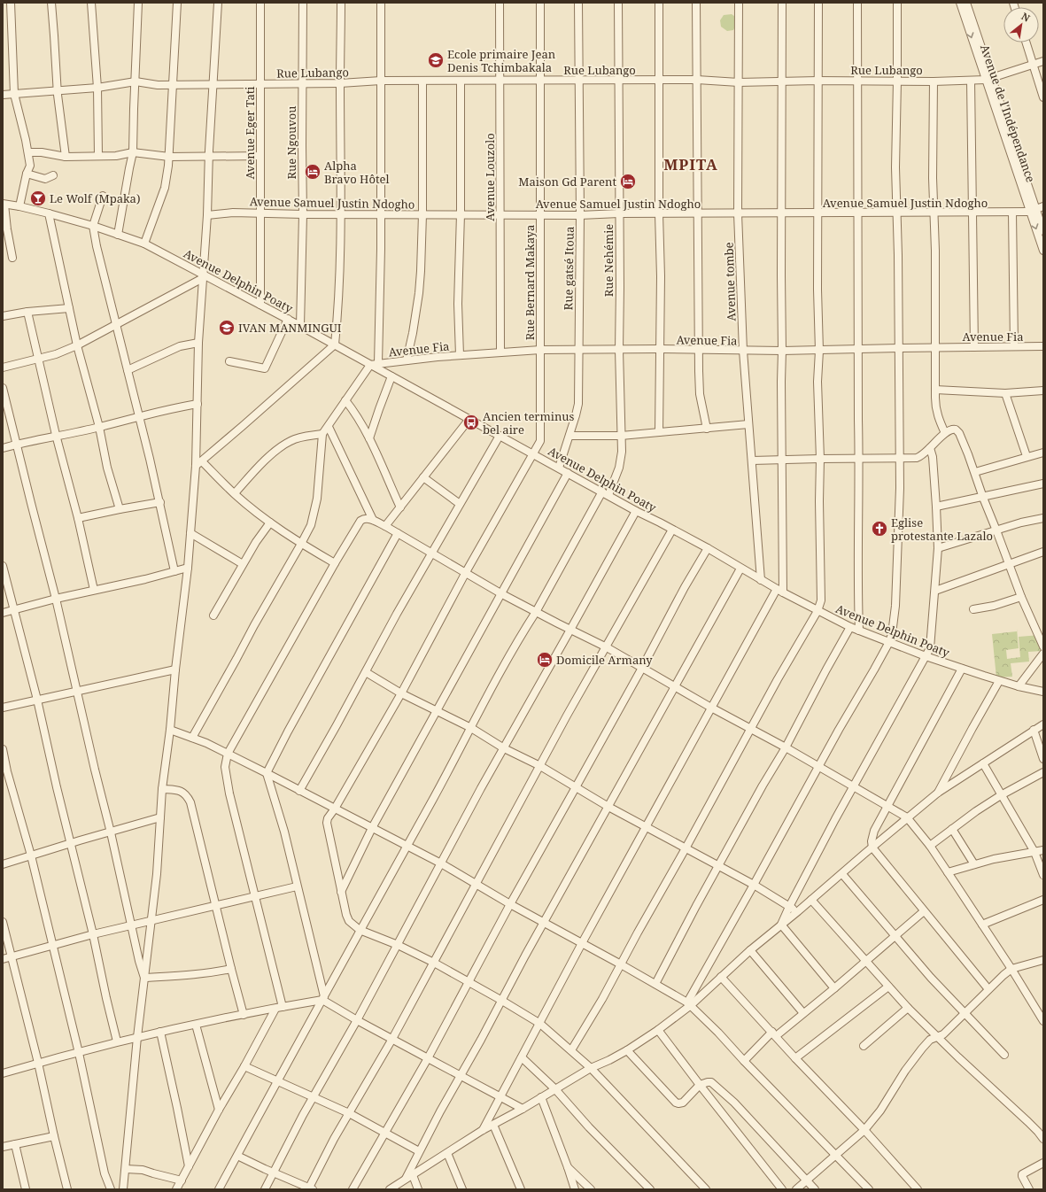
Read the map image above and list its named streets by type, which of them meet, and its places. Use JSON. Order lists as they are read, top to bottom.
{
  "streets": {
    "street": [
      "Rue Lubango",
      "Avenue de l'Indépendance",
      "Avenue Eger Tati",
      "Rue Ngouvou",
      "Avenue Louzolo",
      "Avenue Samuel Justin Ndogho",
      "Rue Nehémie",
      "Rue gatsé Itoua",
      "Avenue Delphin Poaty",
      "Avenue tombe",
      "Rue Bernard Makaya",
      "Avenue Fia"
    ]
  },
  "crossings": [
    ["Rue Lubango", "Avenue de l'Indépendance"],
    ["Rue Lubango", "Avenue Eger Tati"],
    ["Rue Lubango", "Rue Ngouvou"],
    ["Rue Lubango", "Avenue Louzolo"],
    ["Rue Lubango", "Rue Nehémie"],
    ["Rue Lubango", "Rue gatsé Itoua"],
    ["Rue Lubango", "Avenue tombe"],
    ["Rue Lubango", "Rue Bernard Makaya"],
    ["Avenue de l'Indépendance", "Avenue Samuel Justin Ndogho"],
    ["Avenue Eger Tati", "Avenue Samuel Justin Ndogho"],
    ["Avenue Eger Tati", "Avenue Delphin Poaty"],
    ["Rue Ngouvou", "Avenue Samuel Justin Ndogho"],
    ["Rue Ngouvou", "Avenue Delphin Poaty"],
    ["Avenue Louzolo", "Avenue Samuel Justin Ndogho"],
    ["Avenue Louzolo", "Avenue Fia"],
    ["Avenue Samuel Justin Ndogho", "Rue Nehémie"],
    ["Avenue Samuel Justin Ndogho", "Rue gatsé Itoua"],
    ["Avenue Samuel Justin Ndogho", "Avenue tombe"],
    ["Avenue Samuel Justin Ndogho", "Rue Bernard Makaya"],
    ["Rue Nehémie", "Avenue Delphin Poaty"],
    ["Rue Nehémie", "Rue Bernard Makaya"],
    ["Rue Nehémie", "Avenue Fia"],
    ["Rue gatsé Itoua", "Avenue Delphin Poaty"],
    ["Rue gatsé Itoua", "Avenue Fia"],
    ["Avenue Delphin Poaty", "Avenue tombe"],
    ["Avenue Delphin Poaty", "Rue Bernard Makaya"],
    ["Avenue Delphin Poaty", "Avenue Fia"],
    ["Avenue tombe", "Avenue Fia"],
    ["Rue Bernard Makaya", "Avenue Fia"]
  ],
  "districts": ["MPITA"],
  "places": {
    "school or university": ["Ecole primaire Jean Denis Tchimbakala", "IVAN MANMINGUI"],
    "hotel": ["Alpha Bravo Hôtel", "Maison Gd Parent", "Domicile Armany"],
    "bar": ["Le Wolf (Mpaka)"],
    "bus stop": ["Ancien terminus bel aire"],
    "church": ["Eglise protestante Lazalo"]
  },
  "north": "top right"
}
